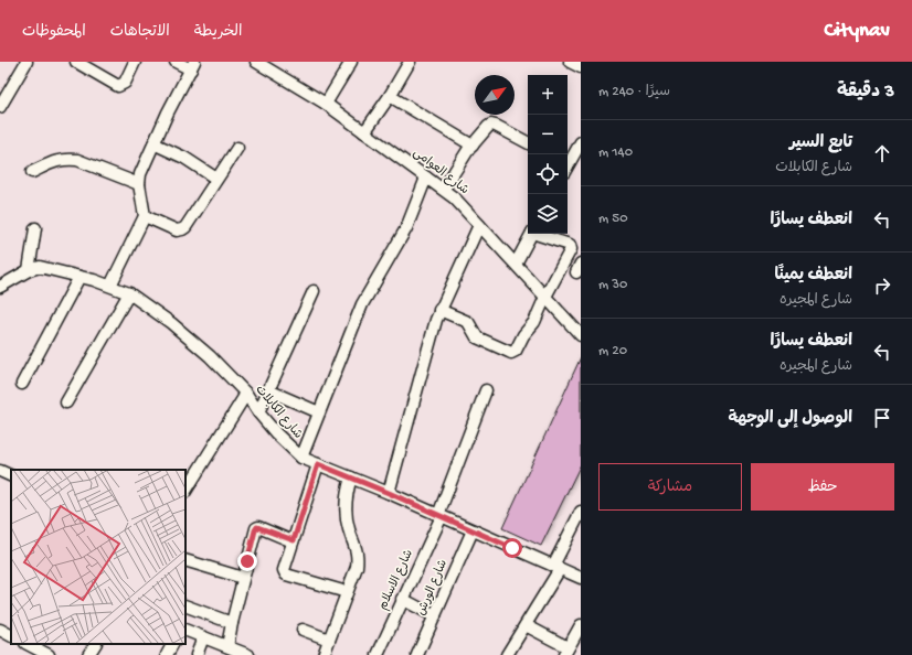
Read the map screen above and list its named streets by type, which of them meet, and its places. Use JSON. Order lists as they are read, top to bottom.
{
  "streets": {
    "street": [
      "شارع العوامى",
      "شارع الكابلات",
      "شارع الاسلام",
      "شارع الورش"
    ]
  },
  "crossings": [
    ["شارع الكابلات", "شارع الاسلام"],
    ["شارع الكابلات", "شارع الورش"]
  ],
  "north": "top right",
  "page": {
    "header": "Citynav",
    "nav": ["الخريطة", "الاتجاهات", "المحفوظات"],
    "heading": ["3 دقيقة", "سيرًا · 240 m"],
    "map_buttons": ["+", "−"],
    "list": [
      ["تابع السير", "شارع الكابلات", "140 m"],
      ["انعطف يسارًا", "50 m"],
      ["انعطف يمينًا", "شارع المجيره", "30 m"],
      ["انعطف يسارًا", "شارع المجيره", "20 m"],
      "الوصول إلى الوجهة"
    ],
    "buttons": ["حفظ", "مشاركة"]
  }
}
